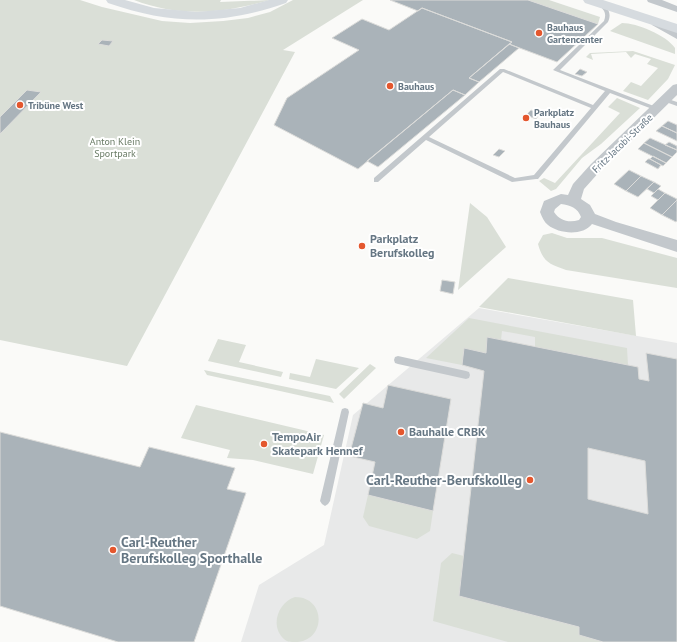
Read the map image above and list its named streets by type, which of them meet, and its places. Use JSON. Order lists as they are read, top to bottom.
{
  "streets": {
    "street": ["Fritz-Jacobi-Straße"]
  },
  "parks": ["Anton Klein Sportpark"],
  "places": [
    "Bauhaus Gartencenter",
    "Bauhaus",
    "Tribüne West",
    "Parkplatz Bauhaus",
    "Parkplatz Berufskolleg",
    "Bauhalle CRBK",
    "TempoAir Skatepark Hennef",
    "Carl-Reuther-Berufskolleg",
    "Carl-Reuther Berufskolleg Sporthalle"
  ]
}
